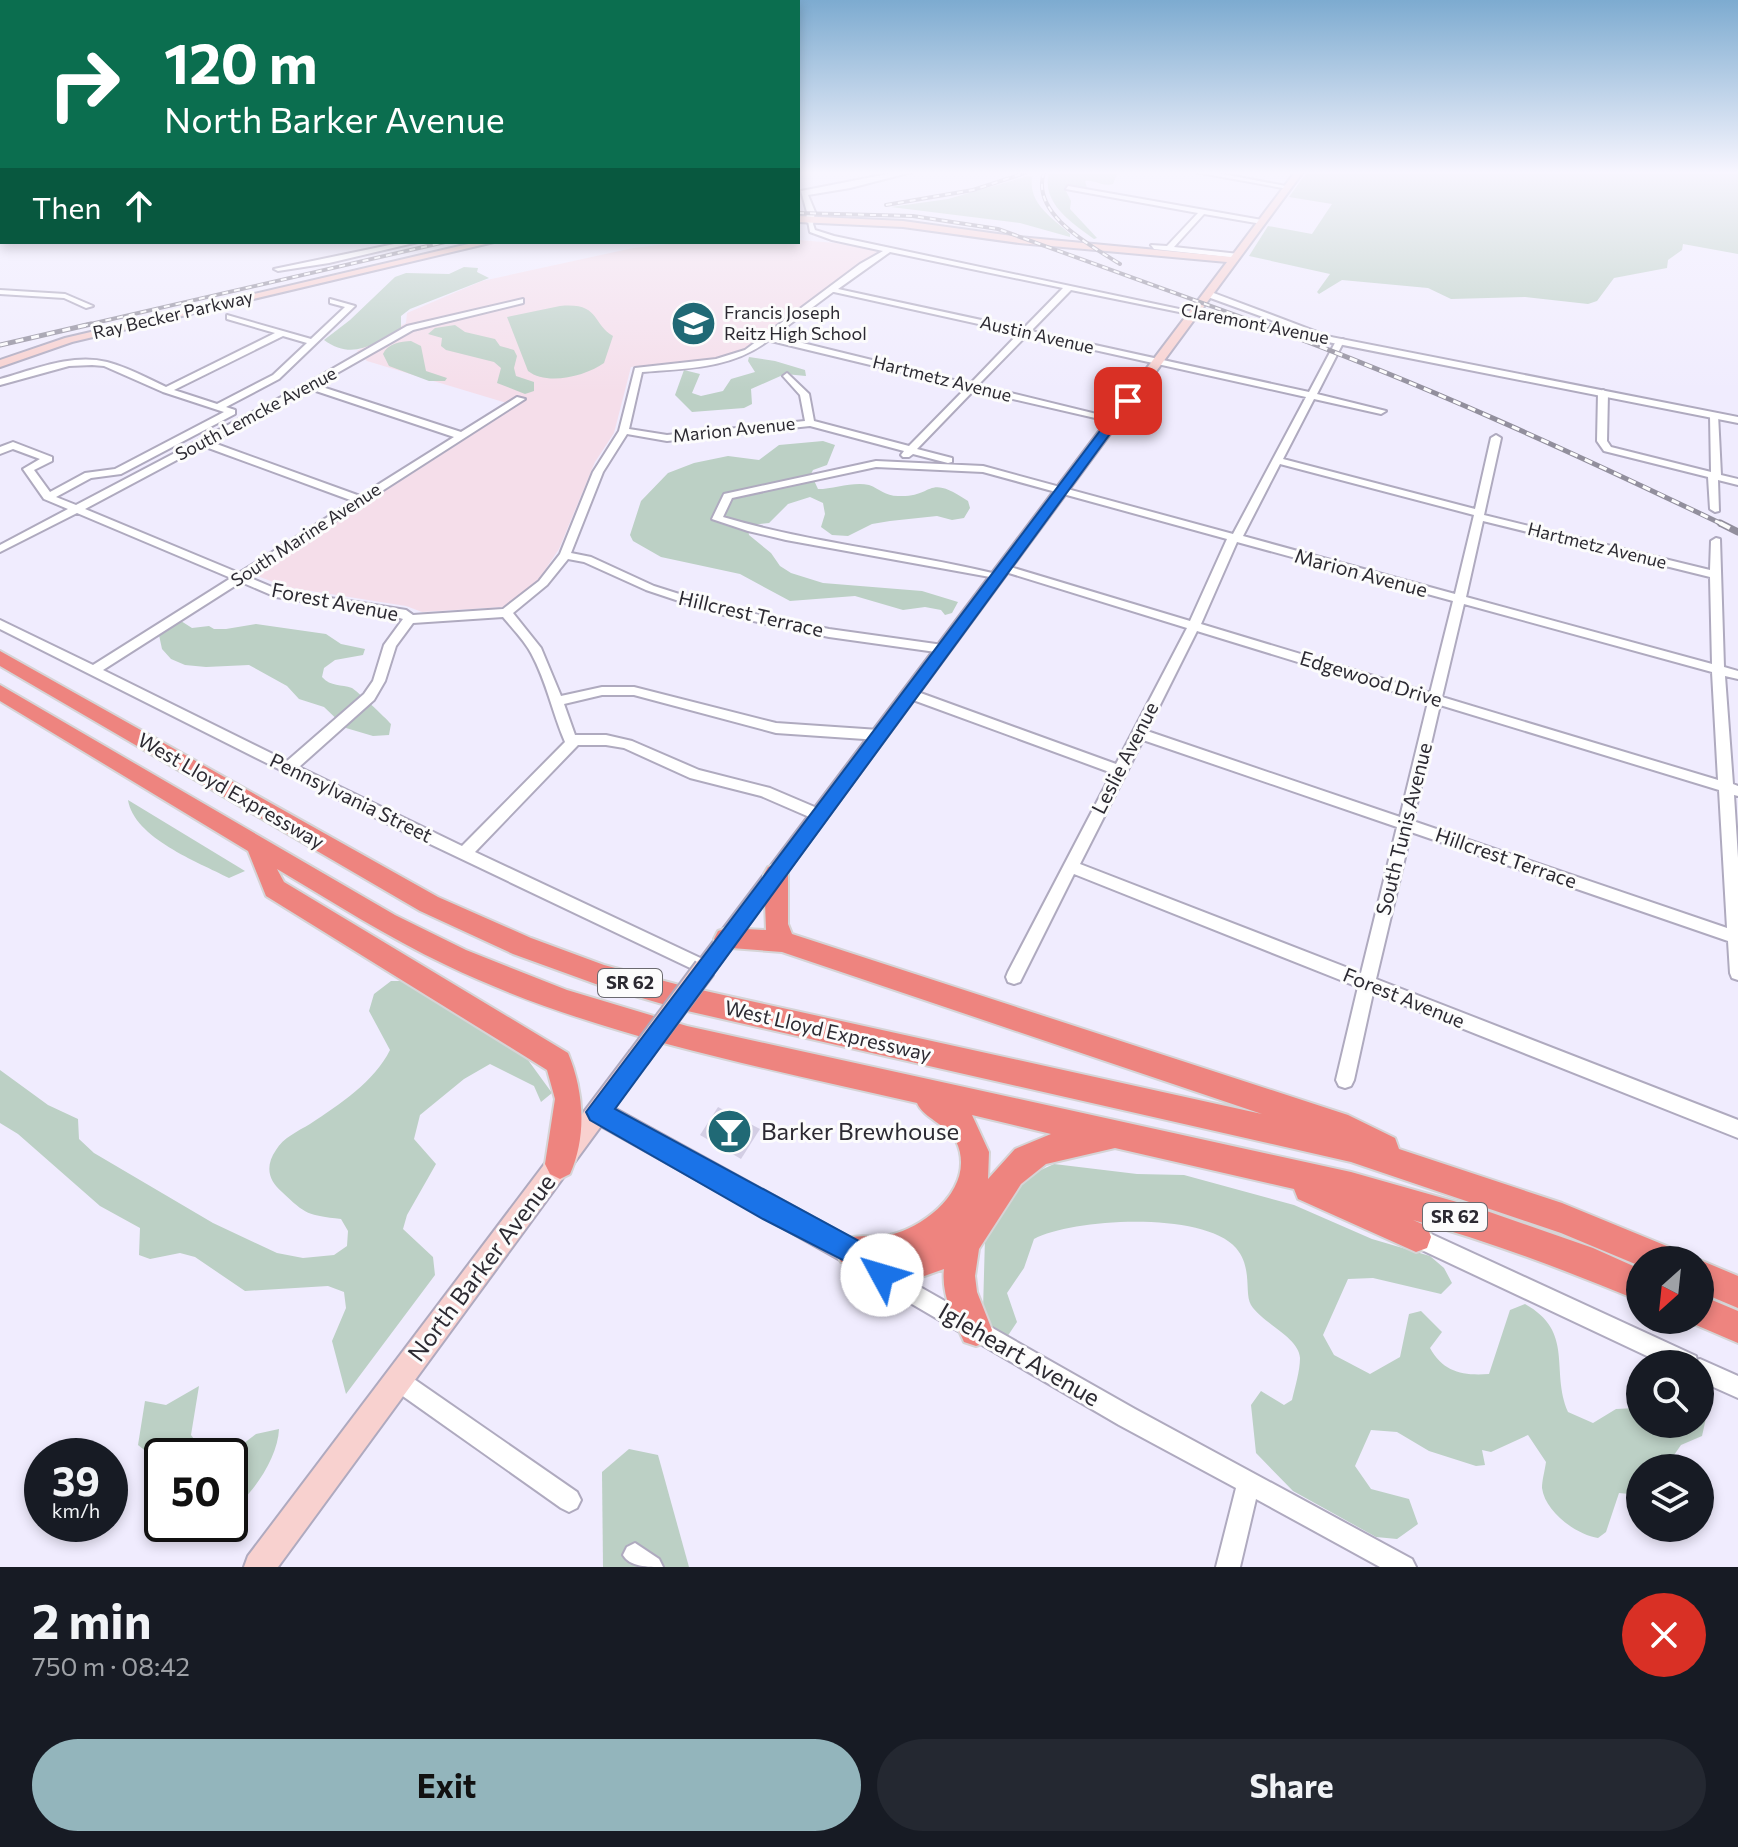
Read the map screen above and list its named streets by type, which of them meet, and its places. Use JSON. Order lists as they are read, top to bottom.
{
  "streets": {
    "highway": ["West Lloyd Expressway", "SR 62"],
    "main road": ["Ray Becker Parkway", "North Barker Avenue", "Igleheart Avenue"],
    "street": [
      "Claremont Avenue",
      "Austin Avenue",
      "Hartmetz Avenue",
      "South Lemcke Avenue",
      "Marion Avenue",
      "South Marine Avenue",
      "Forest Avenue",
      "Hillcrest Terrace",
      "Edgewood Drive",
      "Leslie Avenue",
      "Pennsylvania Street",
      "South Tunis Avenue"
    ]
  },
  "crossings": [
    ["Claremont Avenue", "Leslie Avenue"],
    ["Claremont Avenue", "North Barker Avenue"],
    ["Austin Avenue", "Leslie Avenue"],
    ["Austin Avenue", "North Barker Avenue"],
    ["Hartmetz Avenue", "Leslie Avenue"],
    ["Hartmetz Avenue", "South Tunis Avenue"],
    ["Hartmetz Avenue", "North Barker Avenue"],
    ["South Lemcke Avenue", "Forest Avenue"],
    ["Marion Avenue", "Edgewood Drive"],
    ["Marion Avenue", "Leslie Avenue"],
    ["Marion Avenue", "South Tunis Avenue"],
    ["Marion Avenue", "North Barker Avenue"],
    ["South Marine Avenue", "Forest Avenue"],
    ["South Marine Avenue", "Pennsylvania Street"],
    ["Forest Avenue", "Leslie Avenue"],
    ["Forest Avenue", "South Tunis Avenue"],
    ["Hillcrest Terrace", "Leslie Avenue"],
    ["Hillcrest Terrace", "South Tunis Avenue"],
    ["Hillcrest Terrace", "North Barker Avenue"],
    ["Edgewood Drive", "Leslie Avenue"],
    ["Edgewood Drive", "South Tunis Avenue"],
    ["Edgewood Drive", "North Barker Avenue"],
    ["Pennsylvania Street", "North Barker Avenue"],
    ["North Barker Avenue", "Igleheart Avenue"]
  ],
  "places": {
    "school or university": ["Francis Joseph Reitz High School"],
    "bar": ["Barker Brewhouse"]
  },
  "north": "bottom left",
  "page": {
    "turn": ["120 m", "North Barker Avenue"],
    "then": "Then",
    "speed": "39 km/h",
    "limit": "50",
    "heading": ["2 min", "750 m · 08:42"],
    "buttons": ["Exit", "Share"]
  }
}
